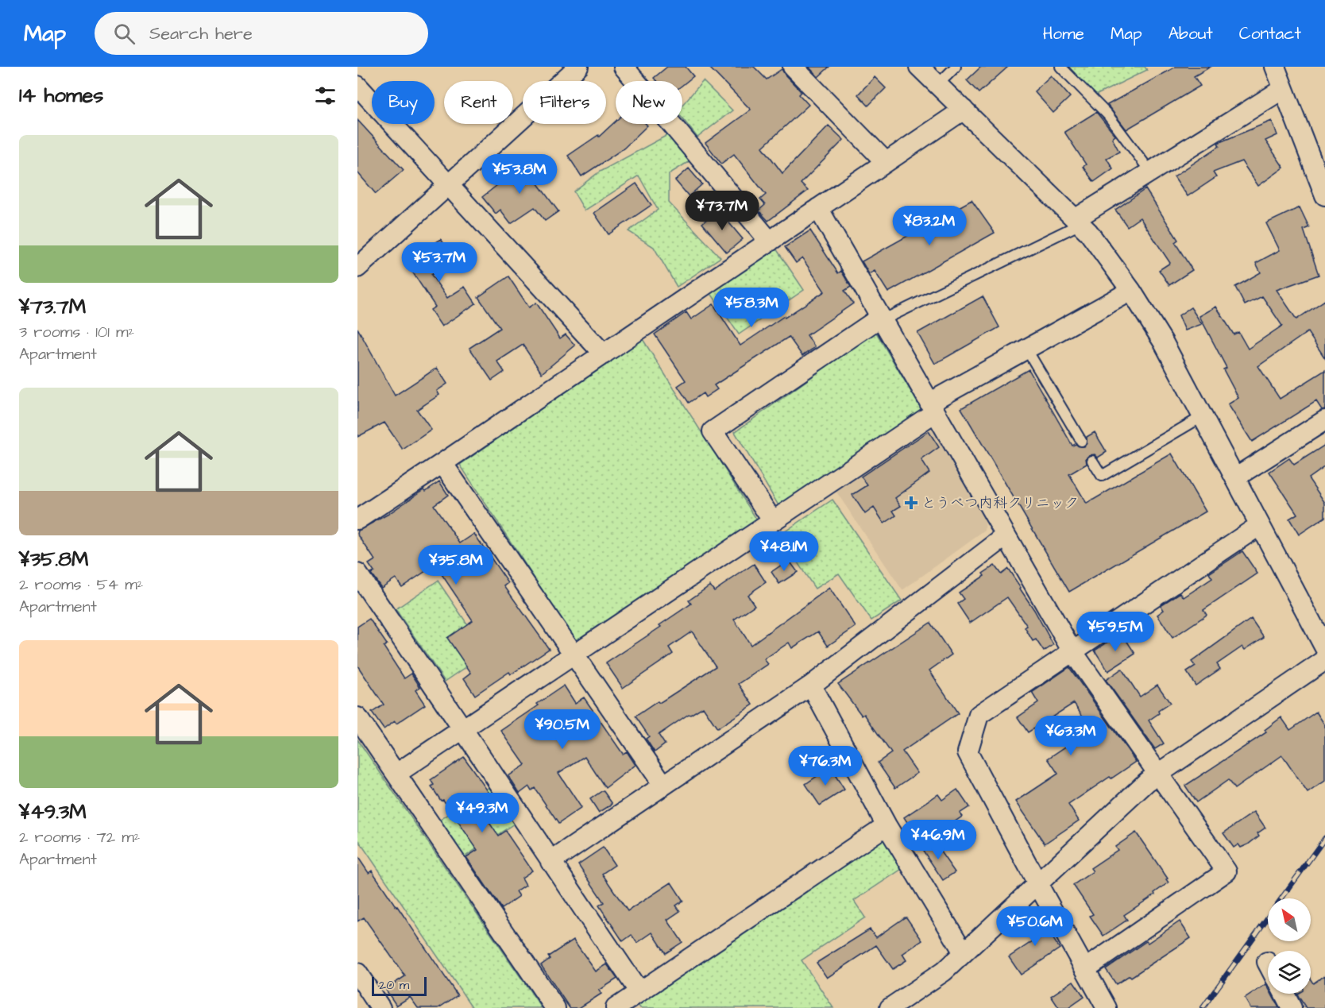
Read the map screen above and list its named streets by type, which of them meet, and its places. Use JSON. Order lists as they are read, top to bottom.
{
  "places": {
    "health": ["とうべつ内科クリニック"]
  },
  "scale_bar": "20 m",
  "north": "top left",
  "page": {
    "header": "Map",
    "search": "Search here",
    "nav": [
      "Home",
      "Map",
      "About",
      "Contact"
    ],
    "heading": "14 homes",
    "chip": [
      "Buy",
      "Rent",
      "Filters",
      "New"
    ],
    "list": [
      {
        "name": "¥73.7M",
        "note": "3 rooms · 101 m² · Apartment"
      },
      {
        "name": "¥35.8M",
        "note": "2 rooms · 54 m² · Apartment"
      },
      {
        "name": "¥49.3M",
        "note": "2 rooms · 72 m² · Apartment"
      }
    ],
    "price": [
      "¥53.8M",
      "¥73.7M",
      "¥83.2M",
      "¥53.7M",
      "¥58.3M",
      "¥48.1M",
      "¥35.8M",
      "¥59.5M",
      "¥90.5M",
      "¥63.3M",
      "¥76.3M",
      "¥49.3M",
      "¥46.9M",
      "¥50.6M"
    ],
    "scale": "20 m"
  }
}
